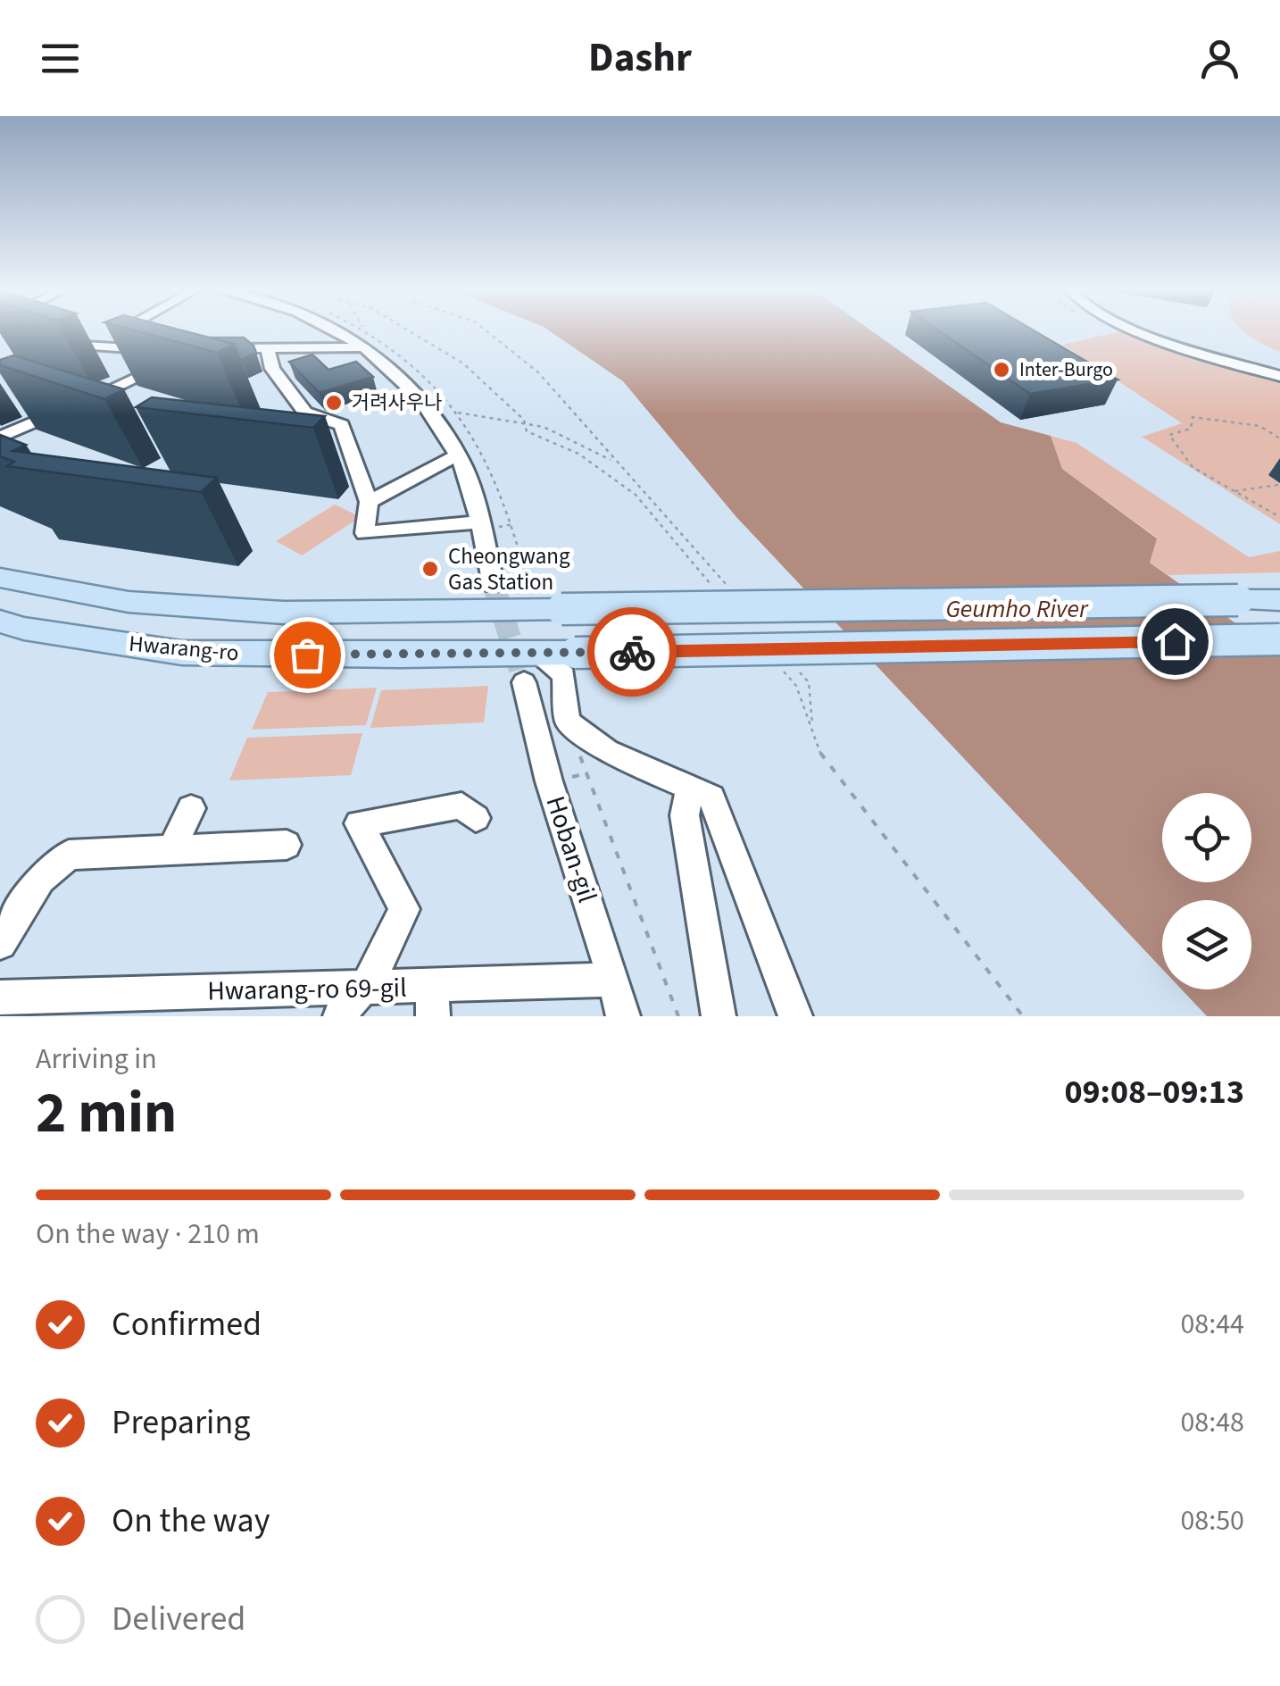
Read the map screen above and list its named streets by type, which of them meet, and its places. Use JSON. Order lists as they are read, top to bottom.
{
  "streets": {
    "main road": ["Hwarang-ro"],
    "street": ["Hoban-gil", "Hwarang-ro 69-gil"]
  },
  "crossings": [
    ["Hoban-gil", "Hwarang-ro 69-gil"]
  ],
  "water": ["Geumho River"],
  "places": ["Inter-Burgo", "거려사우나", "Cheongwang Gas Station"],
  "page": {
    "header": "Dashr",
    "heading": ["2 min", "Arriving in", "09:08–09:13"],
    "bar": "On the way · 210 m",
    "list": [
      ["Confirmed", "08:44"],
      ["Preparing", "08:48"],
      ["On the way", "08:50"],
      "Delivered"
    ]
  }
}
